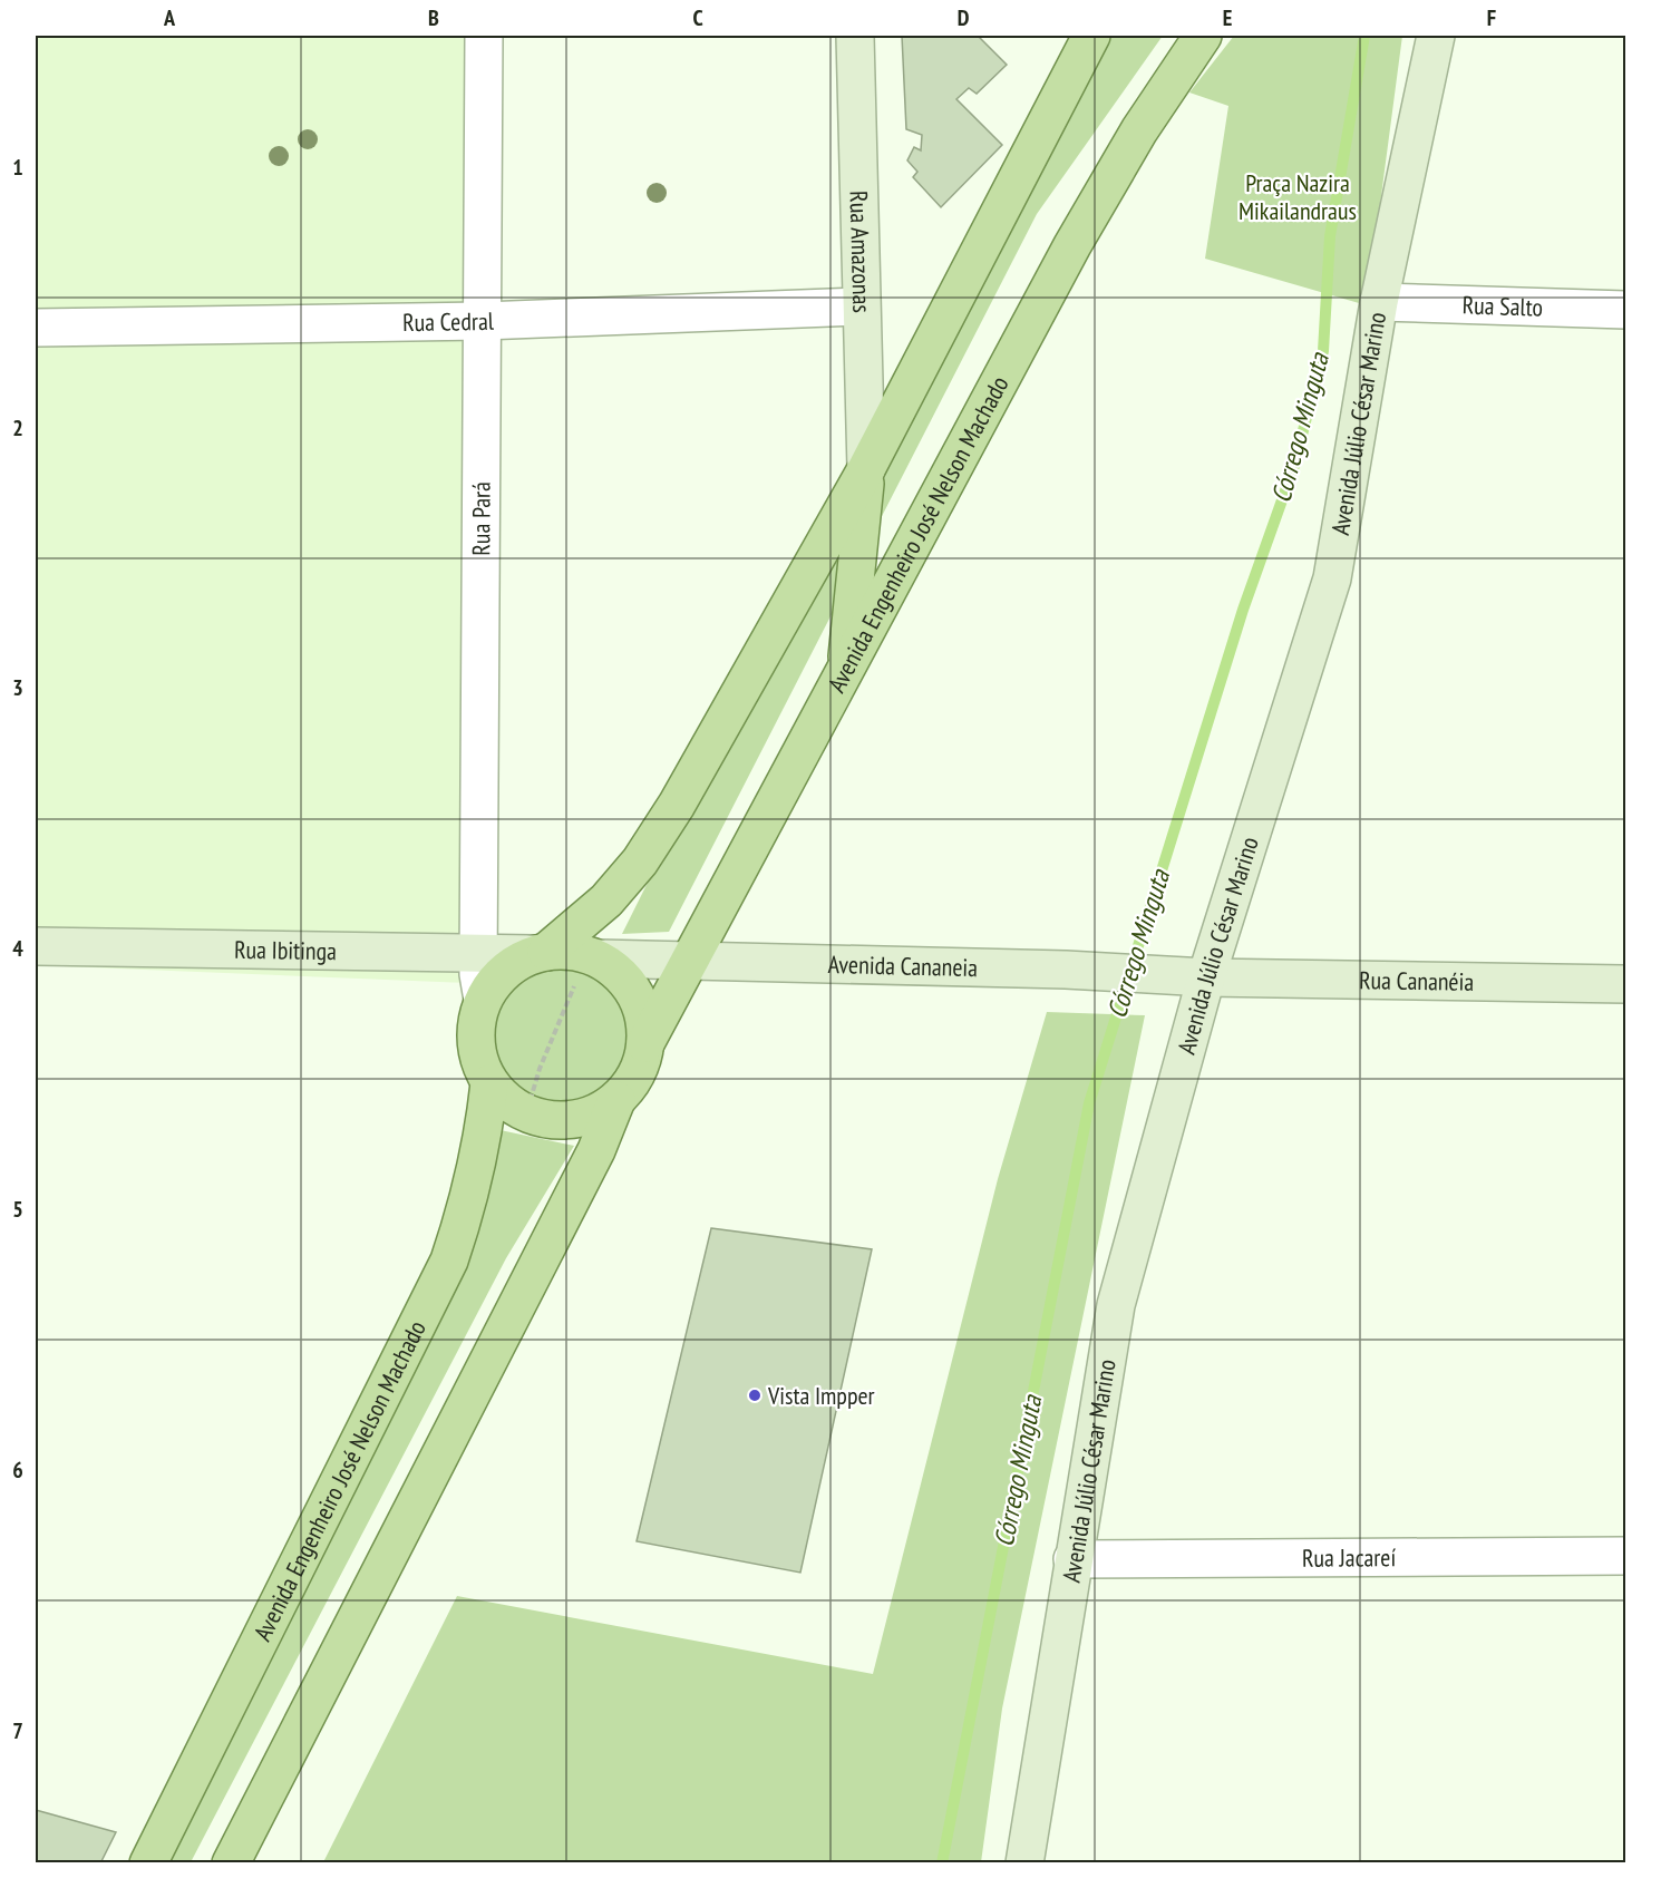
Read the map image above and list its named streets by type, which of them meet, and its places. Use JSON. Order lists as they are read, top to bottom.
{
  "streets": {
    "main road": ["Avenida Engenheiro José Nelson Machado"],
    "street": [
      "Rua Amazonas",
      "Rua Salto",
      "Rua Cedral",
      "Avenida Júlio César Marino",
      "Rua Pará",
      "Rua Ibitinga",
      "Avenida Cananeia",
      "Rua Cananéia",
      "Rua Jacareí"
    ]
  },
  "crossings": [
    ["Rua Amazonas", "Rua Cedral"],
    ["Rua Salto", "Avenida Júlio César Marino"],
    ["Rua Cedral", "Rua Pará"],
    ["Avenida Júlio César Marino", "Avenida Cananeia"],
    ["Avenida Júlio César Marino", "Rua Cananéia"],
    ["Avenida Júlio César Marino", "Rua Jacareí"],
    ["Rua Pará", "Rua Ibitinga"],
    ["Avenida Engenheiro José Nelson Machado", "Avenida Cananeia"],
    ["Avenida Cananeia", "Rua Cananéia"]
  ],
  "water": ["Córrego Minguta"],
  "parks": ["Praça Nazira Mikailandraus"],
  "places": ["Vista Impper"],
  "grid": {
    "columns": [
      "A",
      "B",
      "C",
      "D",
      "E",
      "F"
    ],
    "rows": [
      "1",
      "2",
      "3",
      "4",
      "5",
      "6",
      "7"
    ]
  }
}
